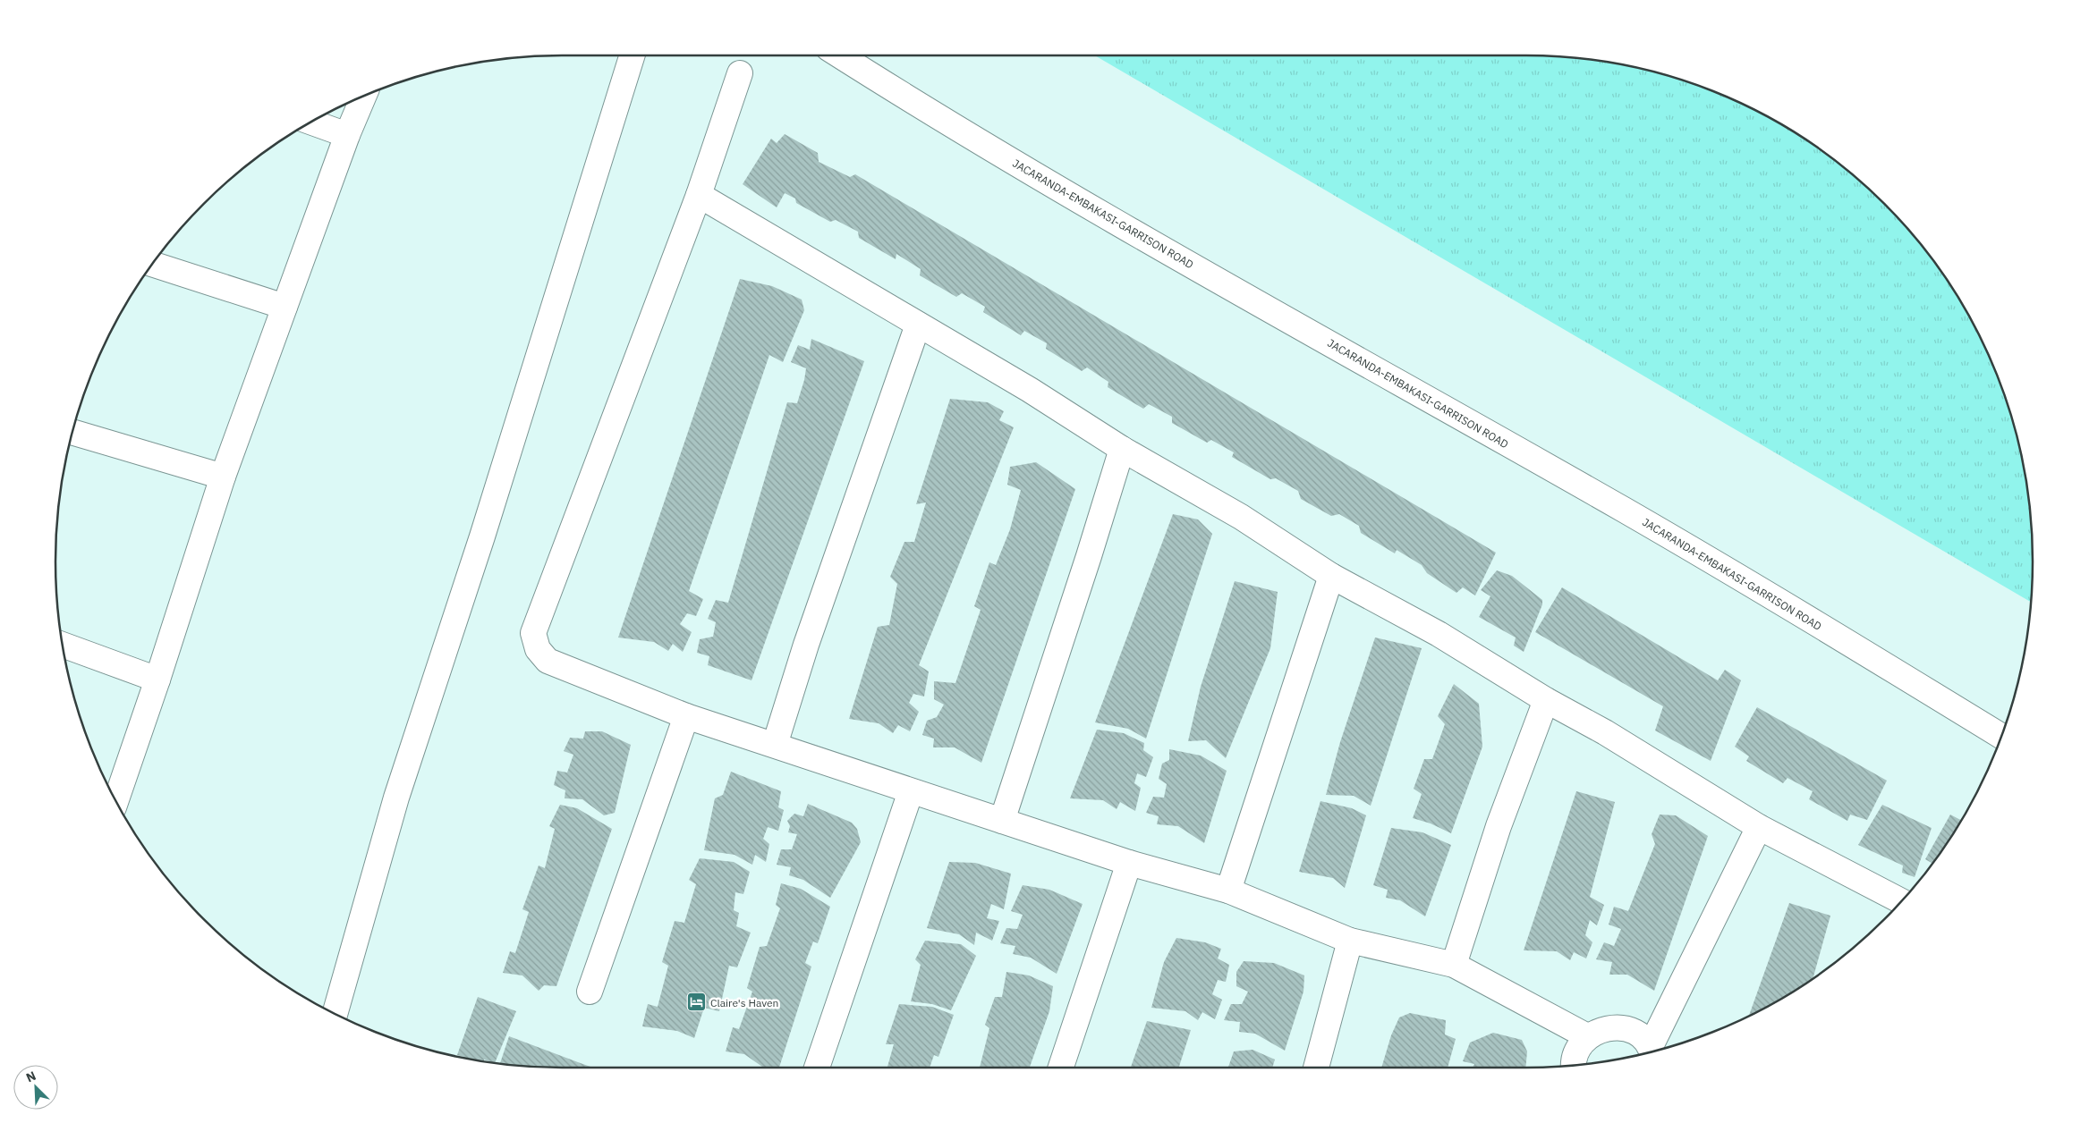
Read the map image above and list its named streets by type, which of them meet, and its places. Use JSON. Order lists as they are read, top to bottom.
{
  "streets": {
    "street": ["JACARANDA-EMBAKASI-GARRISON ROAD"]
  },
  "places": {
    "hotel": ["Claire's Haven"]
  },
  "north": "top left"
}
